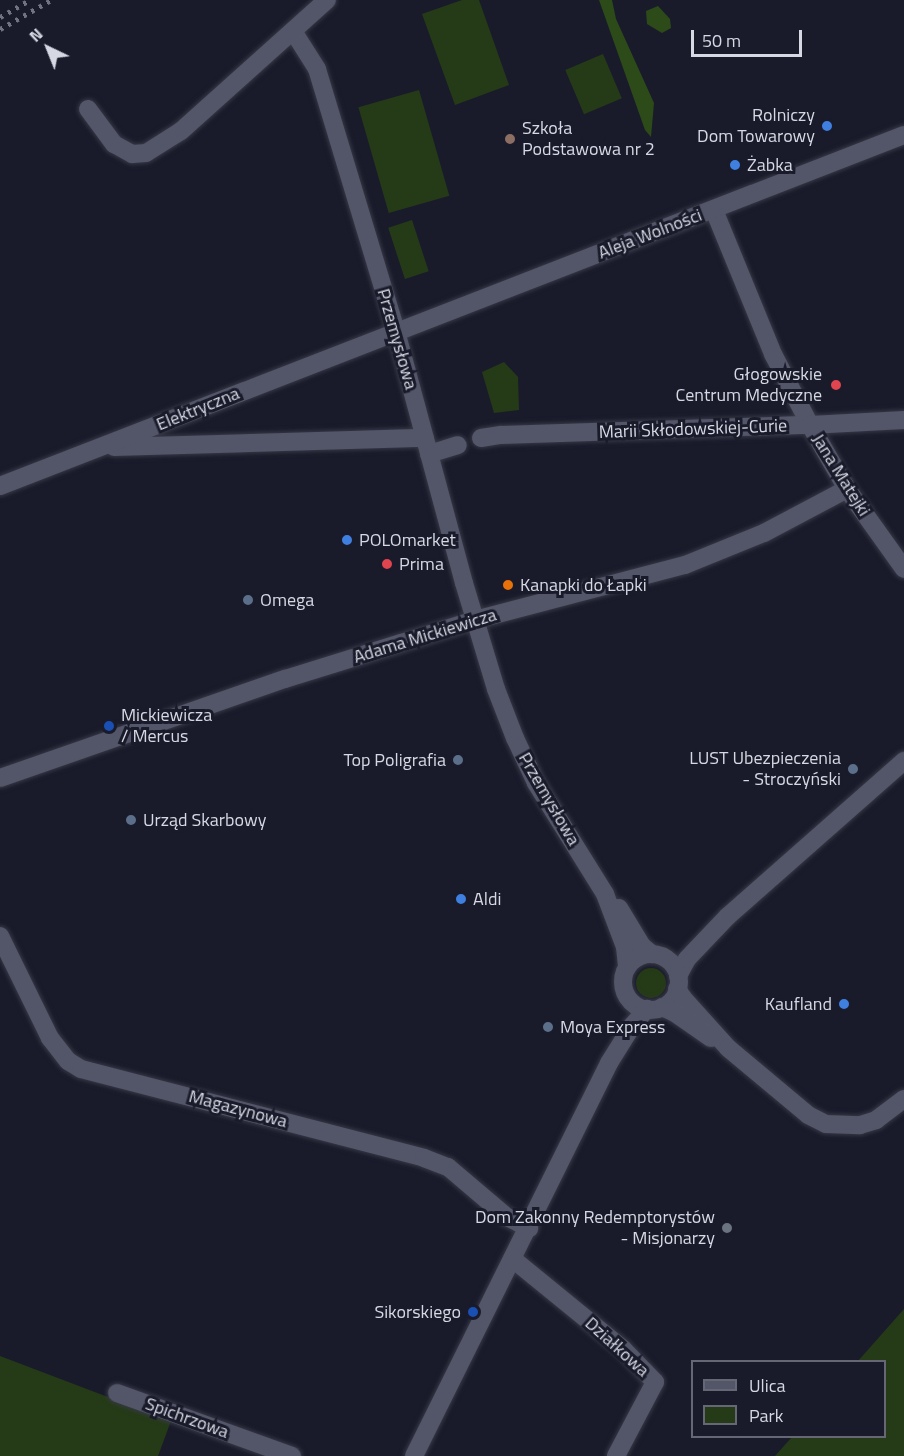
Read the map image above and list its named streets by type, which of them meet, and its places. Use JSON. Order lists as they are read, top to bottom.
{
  "streets": {
    "street": [
      "Aleja Wolności",
      "Przemysłowa",
      "Elektryczna",
      "Marii Skłodowskiej-Curie",
      "Jana Matejki",
      "Adama Mickiewicza",
      "Magazynowa",
      "Działkowa",
      "Spichrzowa"
    ]
  },
  "crossings": [
    ["Aleja Wolności", "Przemysłowa"],
    ["Aleja Wolności", "Elektryczna"],
    ["Aleja Wolności", "Jana Matejki"],
    ["Przemysłowa", "Elektryczna"],
    ["Przemysłowa", "Adama Mickiewicza"],
    ["Marii Skłodowskiej-Curie", "Jana Matejki"],
    ["Jana Matejki", "Adama Mickiewicza"]
  ],
  "places": [
    "Rolniczy Dom Towarowy",
    "Szkoła Podstawowa nr 2",
    "Żabka",
    "Głogowskie Centrum Medyczne",
    "POLOmarket",
    "Prima",
    "Kanapki do Łapki",
    "Omega",
    "Mickiewicza / Mercus",
    "Top Poligrafia",
    "LUST Ubezpieczenia - Stroczyński",
    "Urząd Skarbowy",
    "Aldi",
    "Kaufland",
    "Moya Express",
    "Dom Zakonny Redemptorystów - Misjonarzy",
    "Sikorskiego"
  ],
  "legend": ["Ulica", "Park"],
  "scale_bar": "50 m",
  "north": "top left"
}
